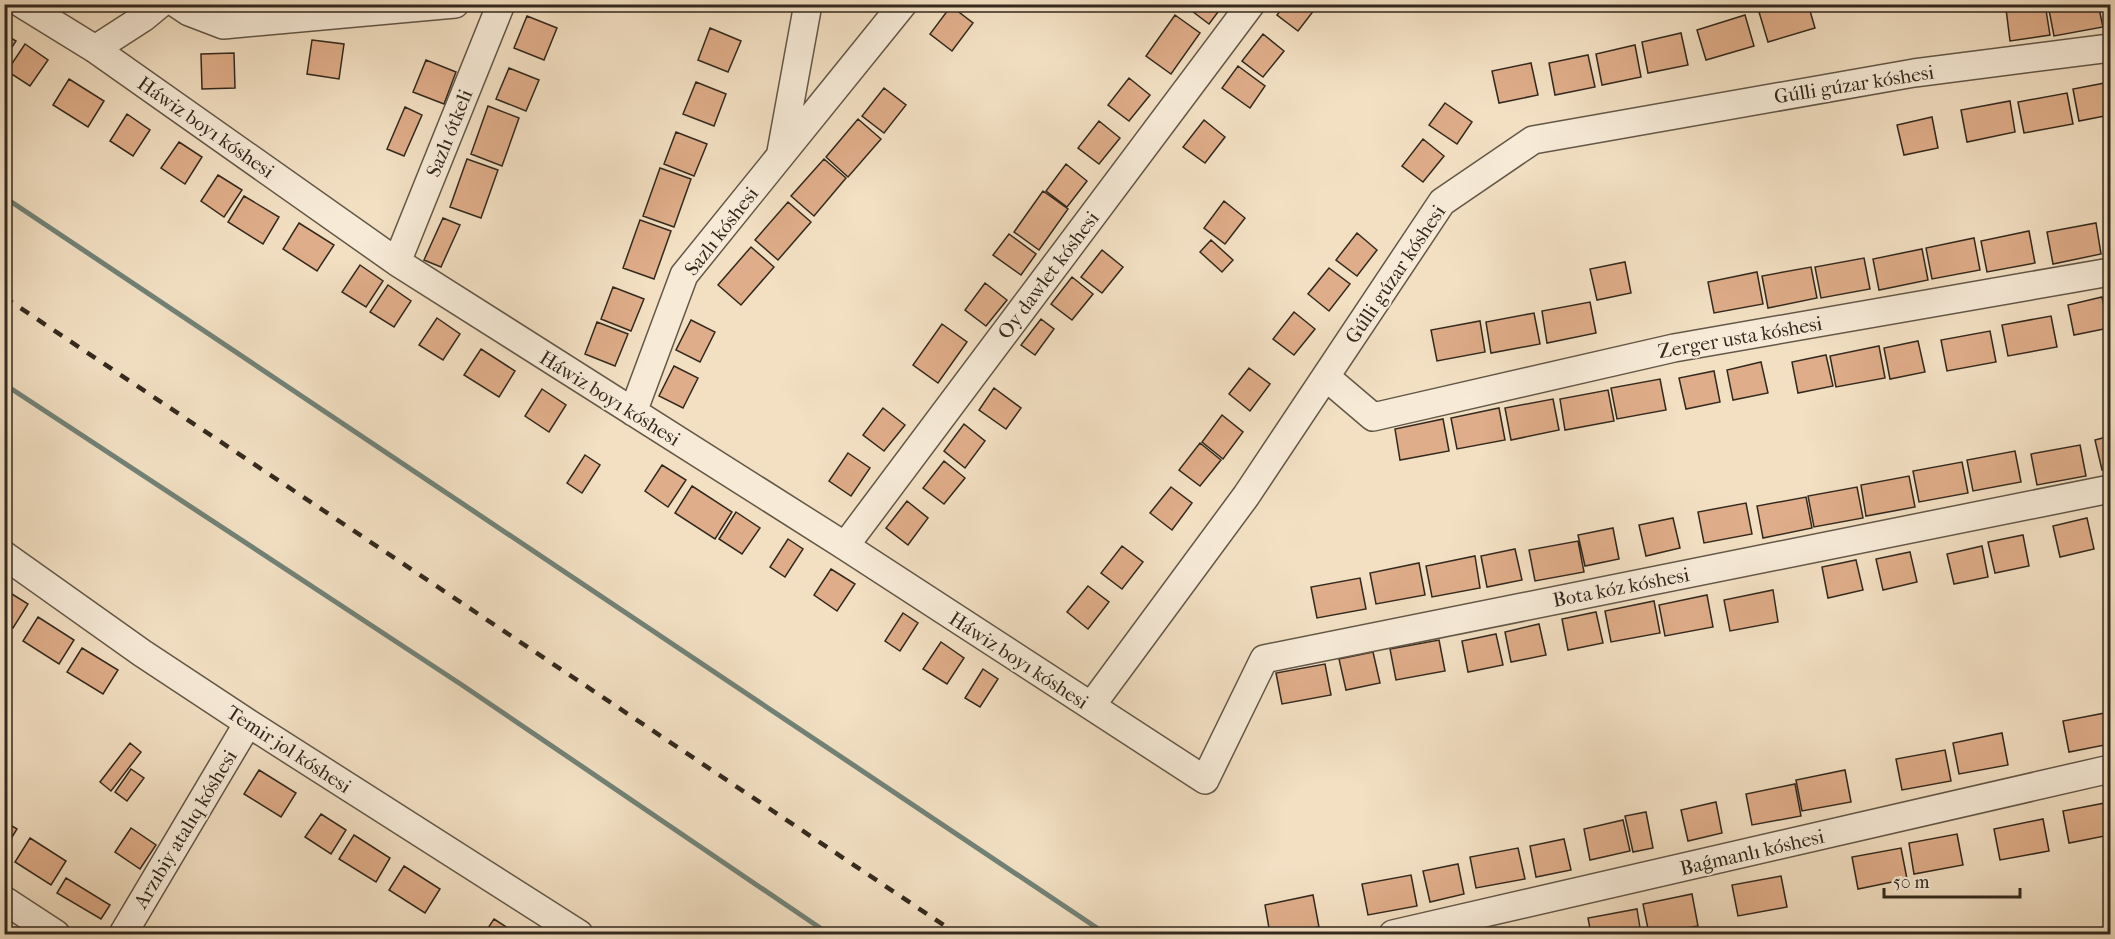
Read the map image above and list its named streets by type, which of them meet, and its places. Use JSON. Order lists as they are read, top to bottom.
{
  "streets": {
    "street": [
      "Gúlli gúzar kóshesi",
      "Háwiz boyı kóshesi",
      "Sazlı ótkeli",
      "Sazlı kóshesi",
      "Oy dawlet kóshesi",
      "Zerger usta kóshesi",
      "Bota kóz kóshesi",
      "Temir jol kóshesi",
      "Arzıbiy atalıq kóshesi",
      "Baǵmanlı kóshesi"
    ]
  },
  "crossings": [
    ["Gúlli gúzar kóshesi", "Háwiz boyı kóshesi"],
    ["Gúlli gúzar kóshesi", "Zerger usta kóshesi"],
    ["Háwiz boyı kóshesi", "Sazlı ótkeli"],
    ["Háwiz boyı kóshesi", "Sazlı kóshesi"],
    ["Háwiz boyı kóshesi", "Oy dawlet kóshesi"],
    ["Háwiz boyı kóshesi", "Bota kóz kóshesi"],
    ["Temir jol kóshesi", "Arzıbiy atalıq kóshesi"]
  ],
  "scale_bar": "50 m"
}
